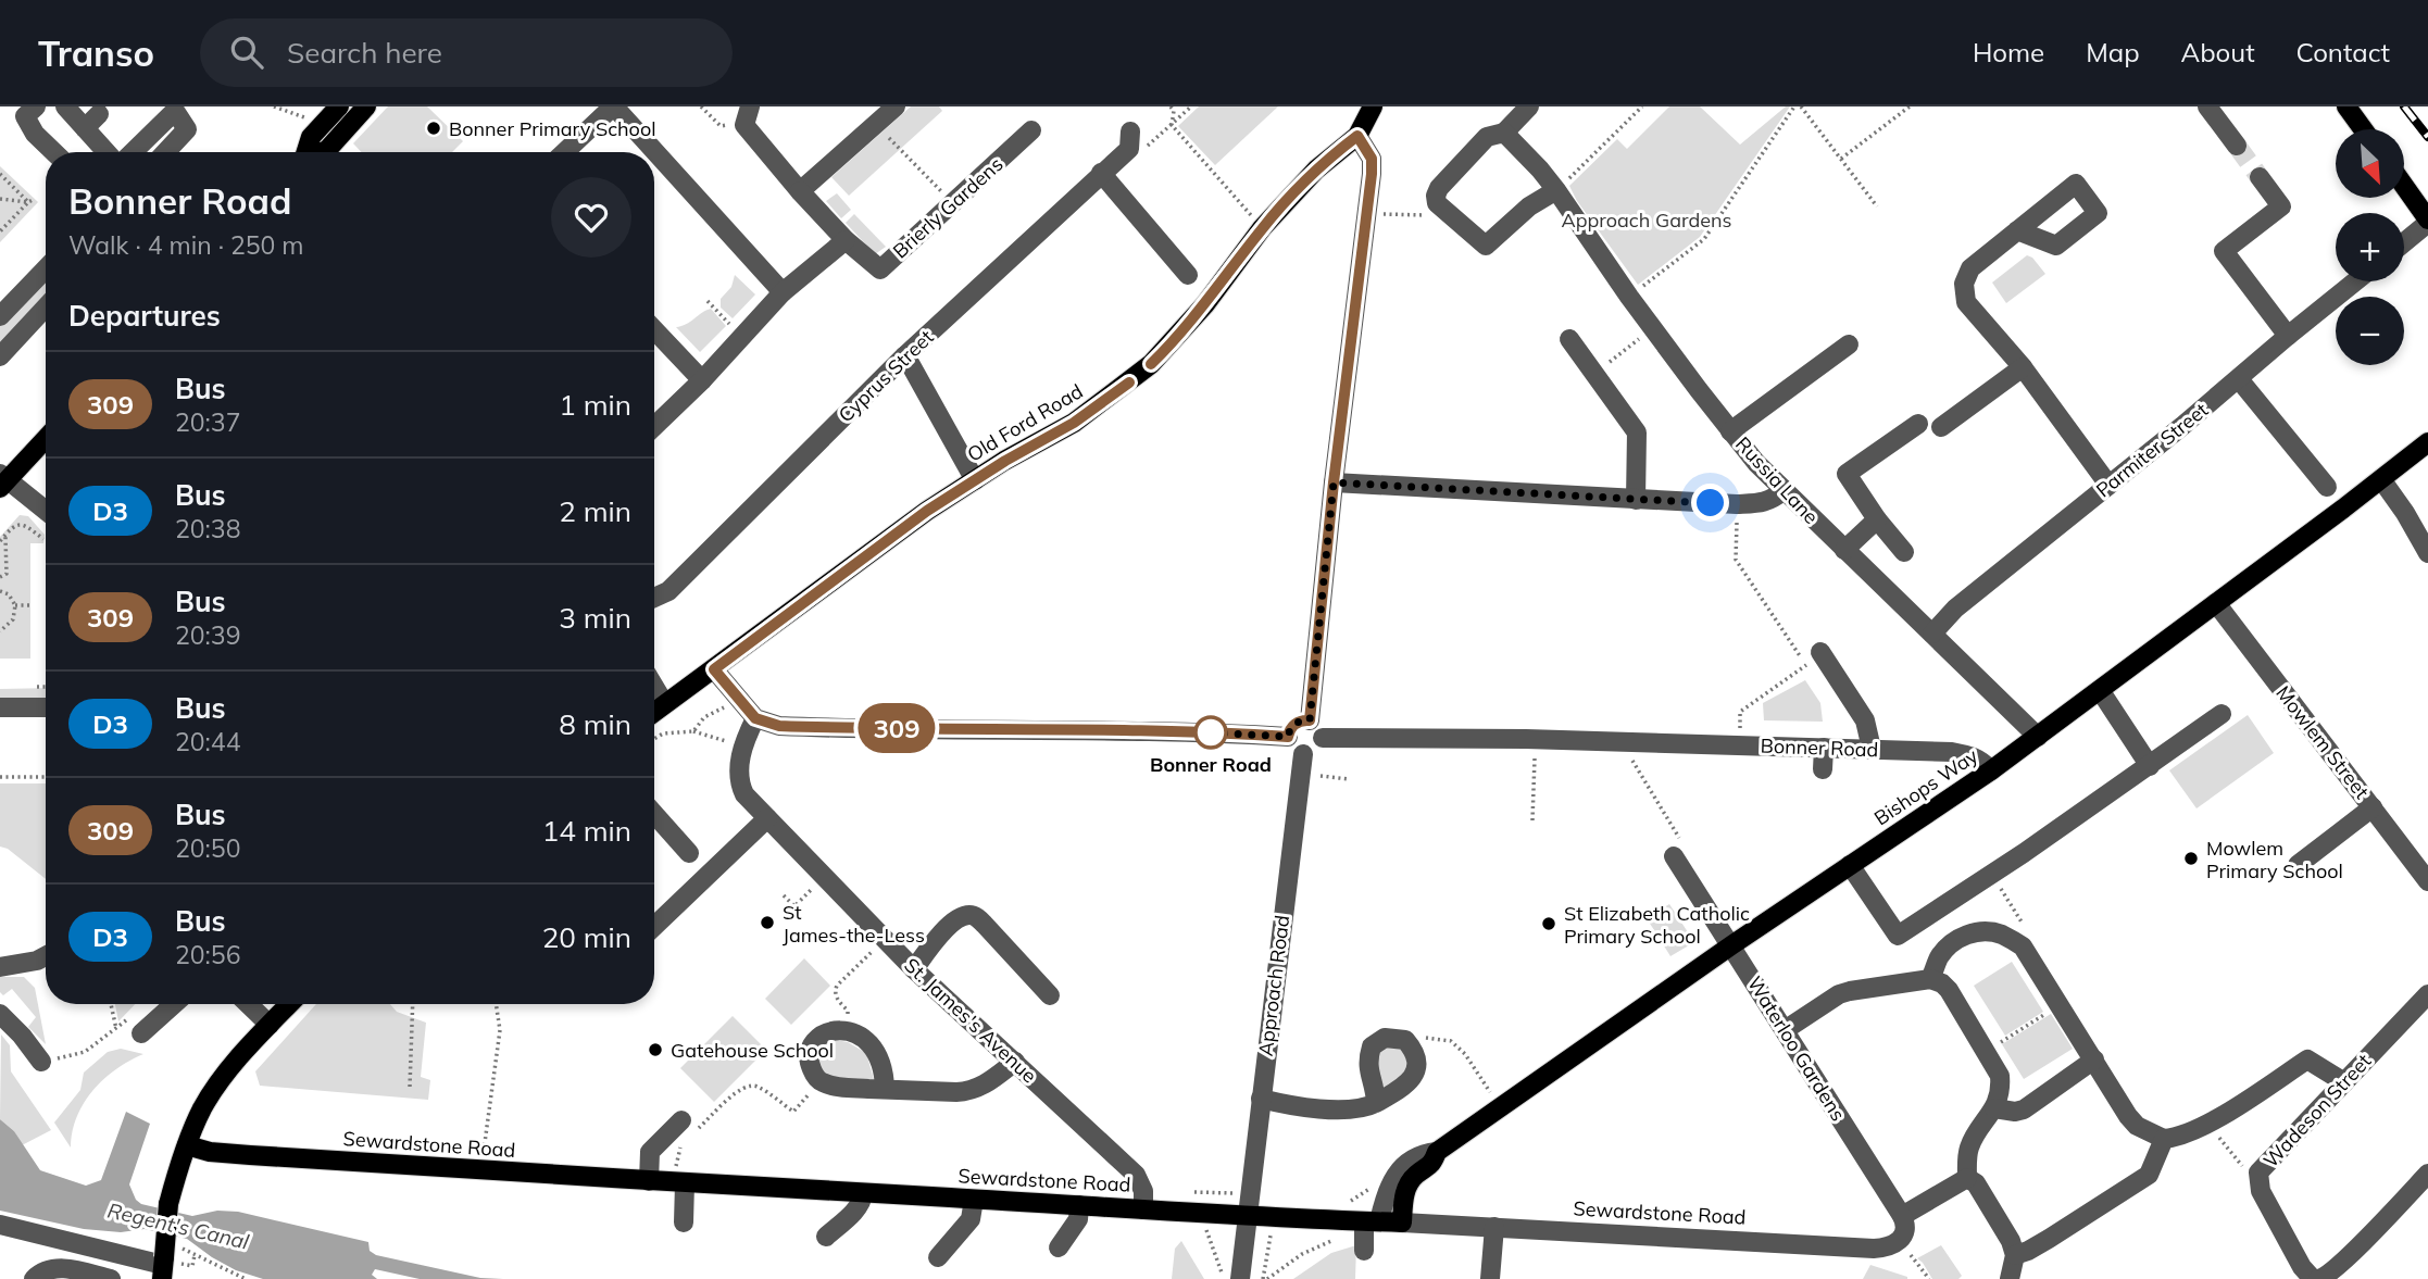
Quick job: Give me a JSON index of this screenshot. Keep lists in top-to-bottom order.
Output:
{
  "streets": {
    "main road": ["Old Ford Road", "Bishops Way", "Sewardstone Road"],
    "street": [
      "Brierly Gardens",
      "Cyprus Street",
      "Parmiter Street",
      "Russia Lane",
      "Mowlem Street",
      "Bonner Road",
      "Approach Road",
      "St. James's Avenue",
      "Waterloo Gardens",
      "Wadeson Street"
    ]
  },
  "crossings": [
    ["Parmiter Street", "Russia Lane"],
    ["Russia Lane", "Bishops Way"],
    ["Mowlem Street", "Bishops Way"],
    ["Bonner Road", "Bishops Way"],
    ["Bonner Road", "Approach Road"],
    ["Bishops Way", "Waterloo Gardens"],
    ["Bishops Way", "Sewardstone Road"],
    ["Approach Road", "Sewardstone Road"],
    ["St. James's Avenue", "Sewardstone Road"]
  ],
  "water": ["Regent's Canal"],
  "parks": ["Approach Gardens"],
  "places": [
    "Bonner Primary School",
    "Bonner Road",
    "Mowlem Primary School",
    "St James-the-Less",
    "St Elizabeth Catholic Primary School",
    "Gatehouse School"
  ],
  "lines": ["bus line 309"],
  "north": "bottom right",
  "page": {
    "header": "Transo",
    "search": "Search here",
    "nav": [
      "Home",
      "Map",
      "About",
      "Contact"
    ],
    "on_map": "309",
    "map_buttons": ["+", "−"],
    "heading": [
      ["Bonner Road", "Walk · 4 min · 250 m"],
      "Departures"
    ],
    "list": [
      {
        "mark": "309",
        "name": "Bus",
        "note": "20:37",
        "value": "1 min"
      },
      {
        "mark": "D3",
        "name": "Bus",
        "note": "20:38",
        "value": "2 min"
      },
      {
        "mark": "309",
        "name": "Bus",
        "note": "20:39",
        "value": "3 min"
      },
      {
        "mark": "D3",
        "name": "Bus",
        "note": "20:44",
        "value": "8 min"
      },
      {
        "mark": "309",
        "name": "Bus",
        "note": "20:50",
        "value": "14 min"
      },
      {
        "mark": "D3",
        "name": "Bus",
        "note": "20:56",
        "value": "20 min"
      }
    ]
  }
}
